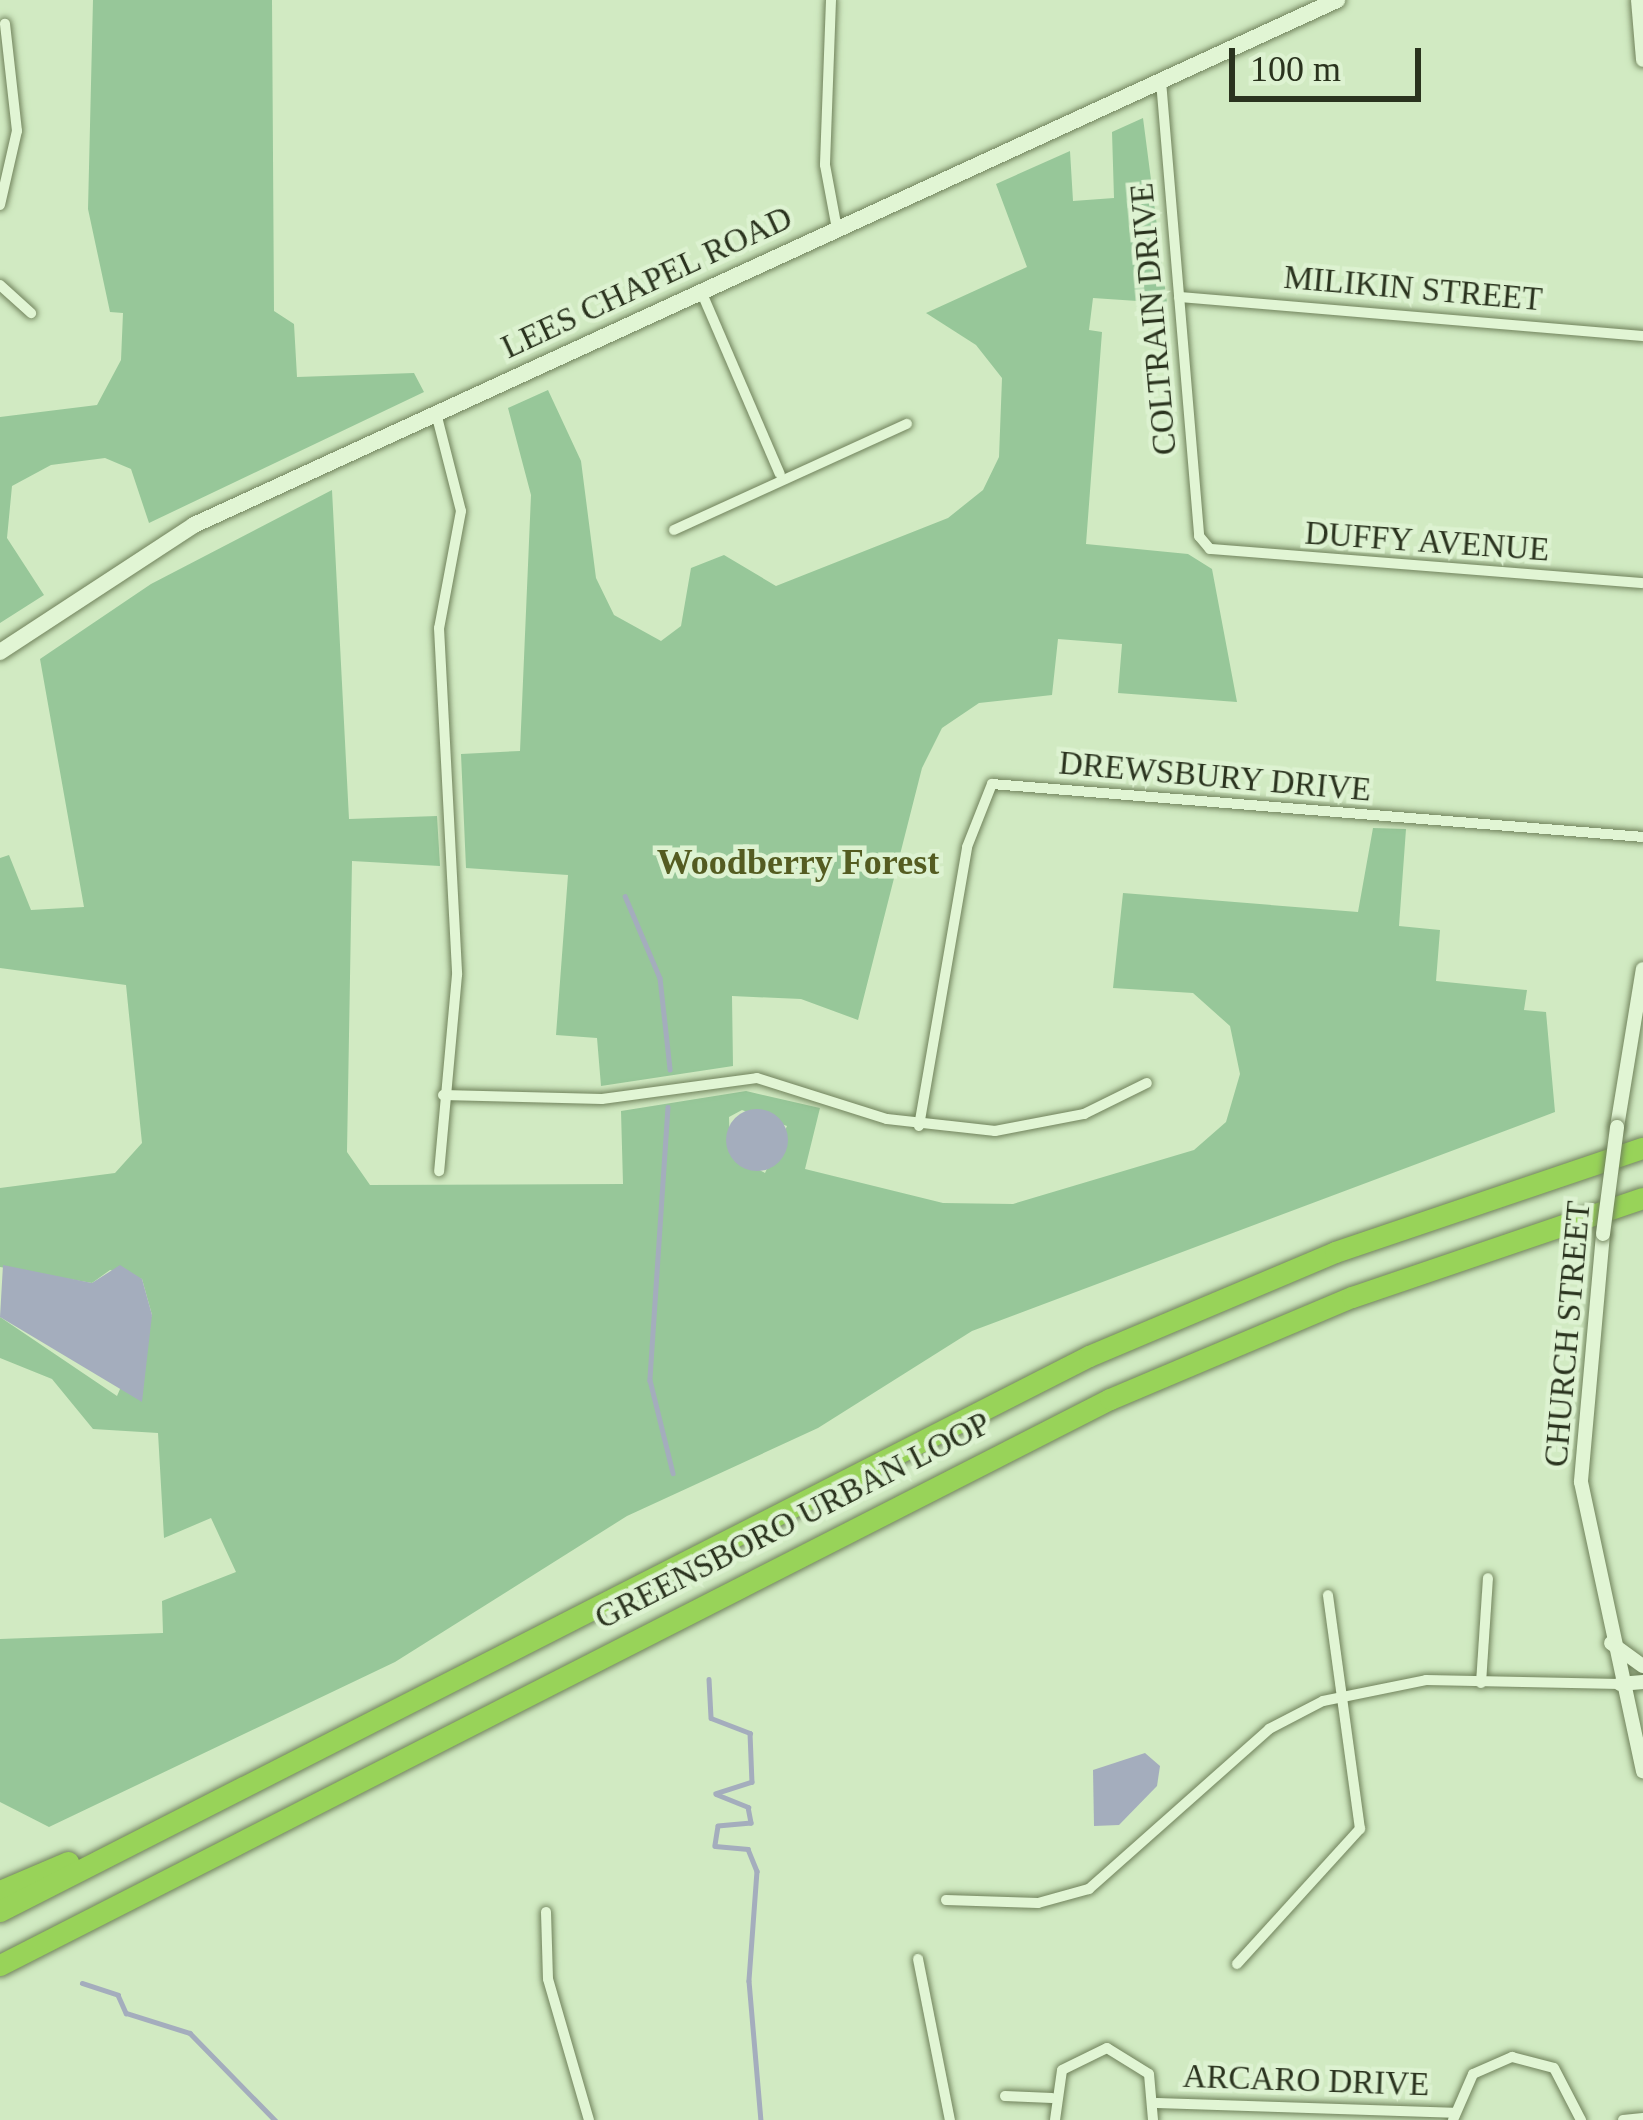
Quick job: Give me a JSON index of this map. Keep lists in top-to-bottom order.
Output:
{
  "streets": {
    "highway": ["GREENSBORO URBAN LOOP"],
    "main road": ["LEES CHAPEL ROAD"],
    "street": [
      "MILIKIN STREET",
      "COLTRAIN DRIVE",
      "DUFFY AVENUE",
      "DREWSBURY DRIVE",
      "CHURCH STREET",
      "ARCARO DRIVE"
    ]
  },
  "crossings": [
    ["LEES CHAPEL ROAD", "COLTRAIN DRIVE"],
    ["MILIKIN STREET", "COLTRAIN DRIVE"],
    ["COLTRAIN DRIVE", "DUFFY AVENUE"]
  ],
  "districts": ["Woodberry Forest"],
  "scale_bar": "100 m"
}
